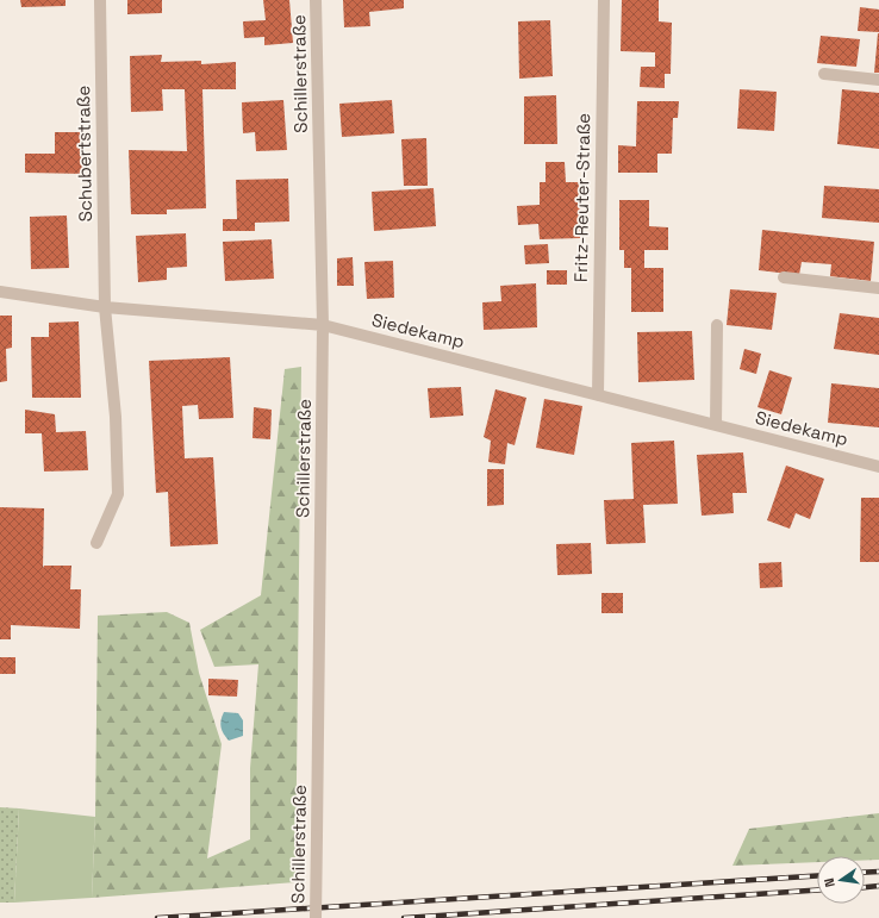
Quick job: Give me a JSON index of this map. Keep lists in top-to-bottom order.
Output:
{
  "streets": {
    "street": [
      "Schillerstraße",
      "Schubertstraße",
      "Fritz-Reuter-Straße",
      "Siedekamp"
    ]
  },
  "crossings": [
    ["Schillerstraße", "Siedekamp"],
    ["Schubertstraße", "Siedekamp"],
    ["Fritz-Reuter-Straße", "Siedekamp"]
  ],
  "north": "left"
}
